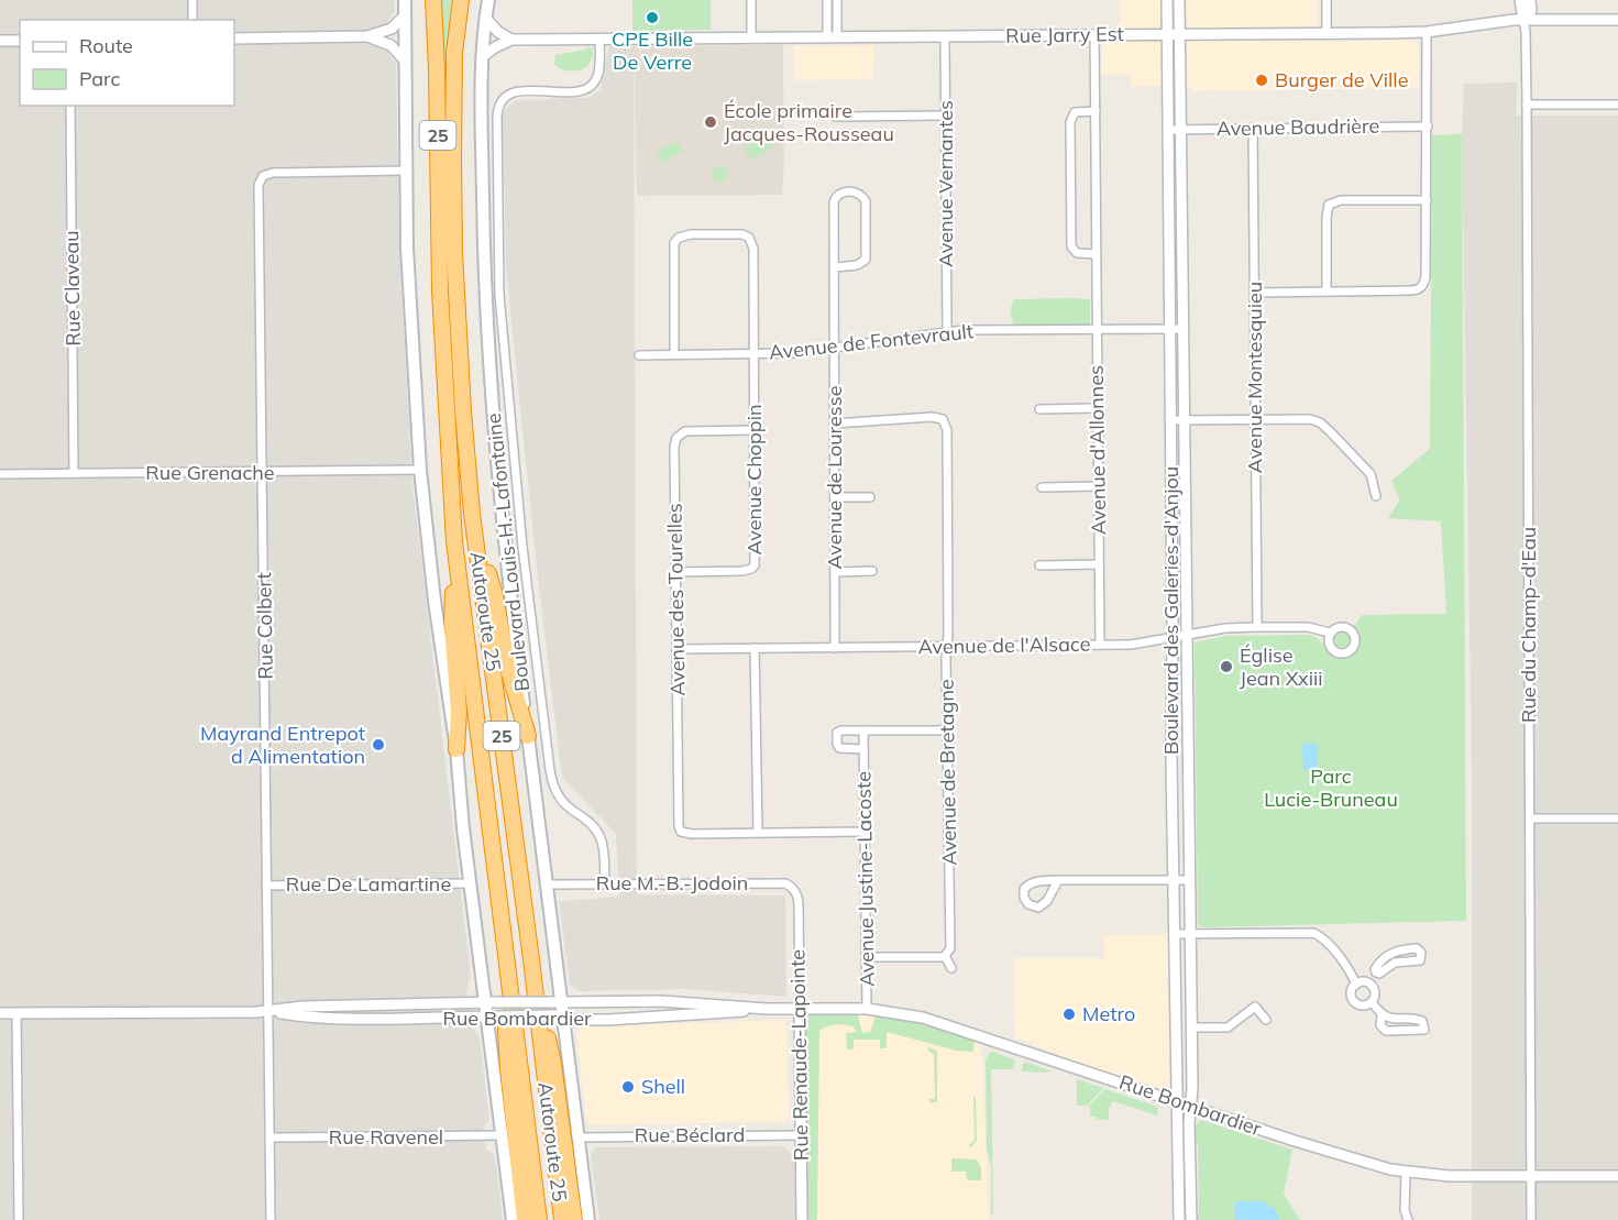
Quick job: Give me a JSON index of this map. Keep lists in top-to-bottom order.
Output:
{
  "streets": {
    "highway": ["25", "Autoroute 25"],
    "main road": ["Boulevard Louis-H.-Lafontaine"],
    "street": [
      "Rue Jarry Est",
      "Avenue Baudrière",
      "Avenue Vernantes",
      "Rue Claveau",
      "Avenue de Fontevrault",
      "Avenue Montesquieu",
      "Avenue d'Allonnes",
      "Rue Grenache",
      "Avenue de Louresse",
      "Avenue Choppin",
      "Avenue des Tourelles",
      "Boulevard des Galeries-d'Anjou",
      "Rue du Champ-d'Eau",
      "Rue Colbert",
      "Avenue de l'Alsace",
      "Avenue de Bretagne",
      "Avenue Justine-Lacoste",
      "Rue M.-B.-Jodoin",
      "Rue De Lamartine",
      "Rue Bombardier",
      "Rue Renaude-Lapointe",
      "Rue Béclard",
      "Rue Ravenel"
    ]
  },
  "crossings": [
    ["Rue Jarry Est", "Avenue Vernantes"],
    ["Rue Jarry Est", "Avenue d'Allonnes"],
    ["Rue Jarry Est", "Boulevard Louis-H.-Lafontaine"],
    ["Rue Jarry Est", "Boulevard des Galeries-d'Anjou"],
    ["Rue Jarry Est", "Rue du Champ-d'Eau"],
    ["Avenue Baudrière", "Avenue Montesquieu"],
    ["Avenue Baudrière", "Boulevard des Galeries-d'Anjou"],
    ["Avenue Vernantes", "Avenue de Fontevrault"],
    ["Rue Claveau", "Rue Grenache"],
    ["Avenue de Fontevrault", "Avenue d'Allonnes"],
    ["Avenue de Fontevrault", "Avenue de Louresse"],
    ["Avenue de Fontevrault", "Avenue Choppin"],
    ["Avenue de Fontevrault", "Boulevard des Galeries-d'Anjou"],
    ["Avenue Montesquieu", "Avenue de l'Alsace"],
    ["Avenue d'Allonnes", "Avenue de l'Alsace"],
    ["Rue Grenache", "Rue Colbert"],
    ["Avenue de Louresse", "Avenue de l'Alsace"],
    ["Avenue de Louresse", "Avenue de Bretagne"],
    ["Avenue Choppin", "Avenue des Tourelles"],
    ["Boulevard Louis-H.-Lafontaine", "Rue M.-B.-Jodoin"],
    ["Boulevard Louis-H.-Lafontaine", "Rue Bombardier"],
    ["Boulevard Louis-H.-Lafontaine", "Rue Béclard"],
    ["Avenue des Tourelles", "Avenue de l'Alsace"],
    ["Boulevard des Galeries-d'Anjou", "Avenue de l'Alsace"],
    ["Boulevard des Galeries-d'Anjou", "Rue Bombardier"],
    ["Rue du Champ-d'Eau", "Rue Bombardier"],
    ["Rue Colbert", "Rue De Lamartine"],
    ["Rue Colbert", "Rue Bombardier"],
    ["Rue Colbert", "Rue Ravenel"],
    ["Avenue de l'Alsace", "Avenue de Bretagne"],
    ["Avenue de Bretagne", "Avenue Justine-Lacoste"],
    ["Avenue Justine-Lacoste", "Rue Bombardier"],
    ["Rue M.-B.-Jodoin", "Rue Renaude-Lapointe"],
    ["Rue Bombardier", "Rue Renaude-Lapointe"],
    ["Rue Renaude-Lapointe", "Rue Béclard"]
  ],
  "parks": ["Parc Lucie-Bruneau"],
  "places": [
    "CPE Bille De Verre",
    "Burger de Ville",
    "École primaire Jacques-Rousseau",
    "Église Jean Xxiii",
    "Mayrand Entrepot d Alimentation",
    "Metro",
    "Shell"
  ],
  "legend": ["Route", "Parc"]
}
